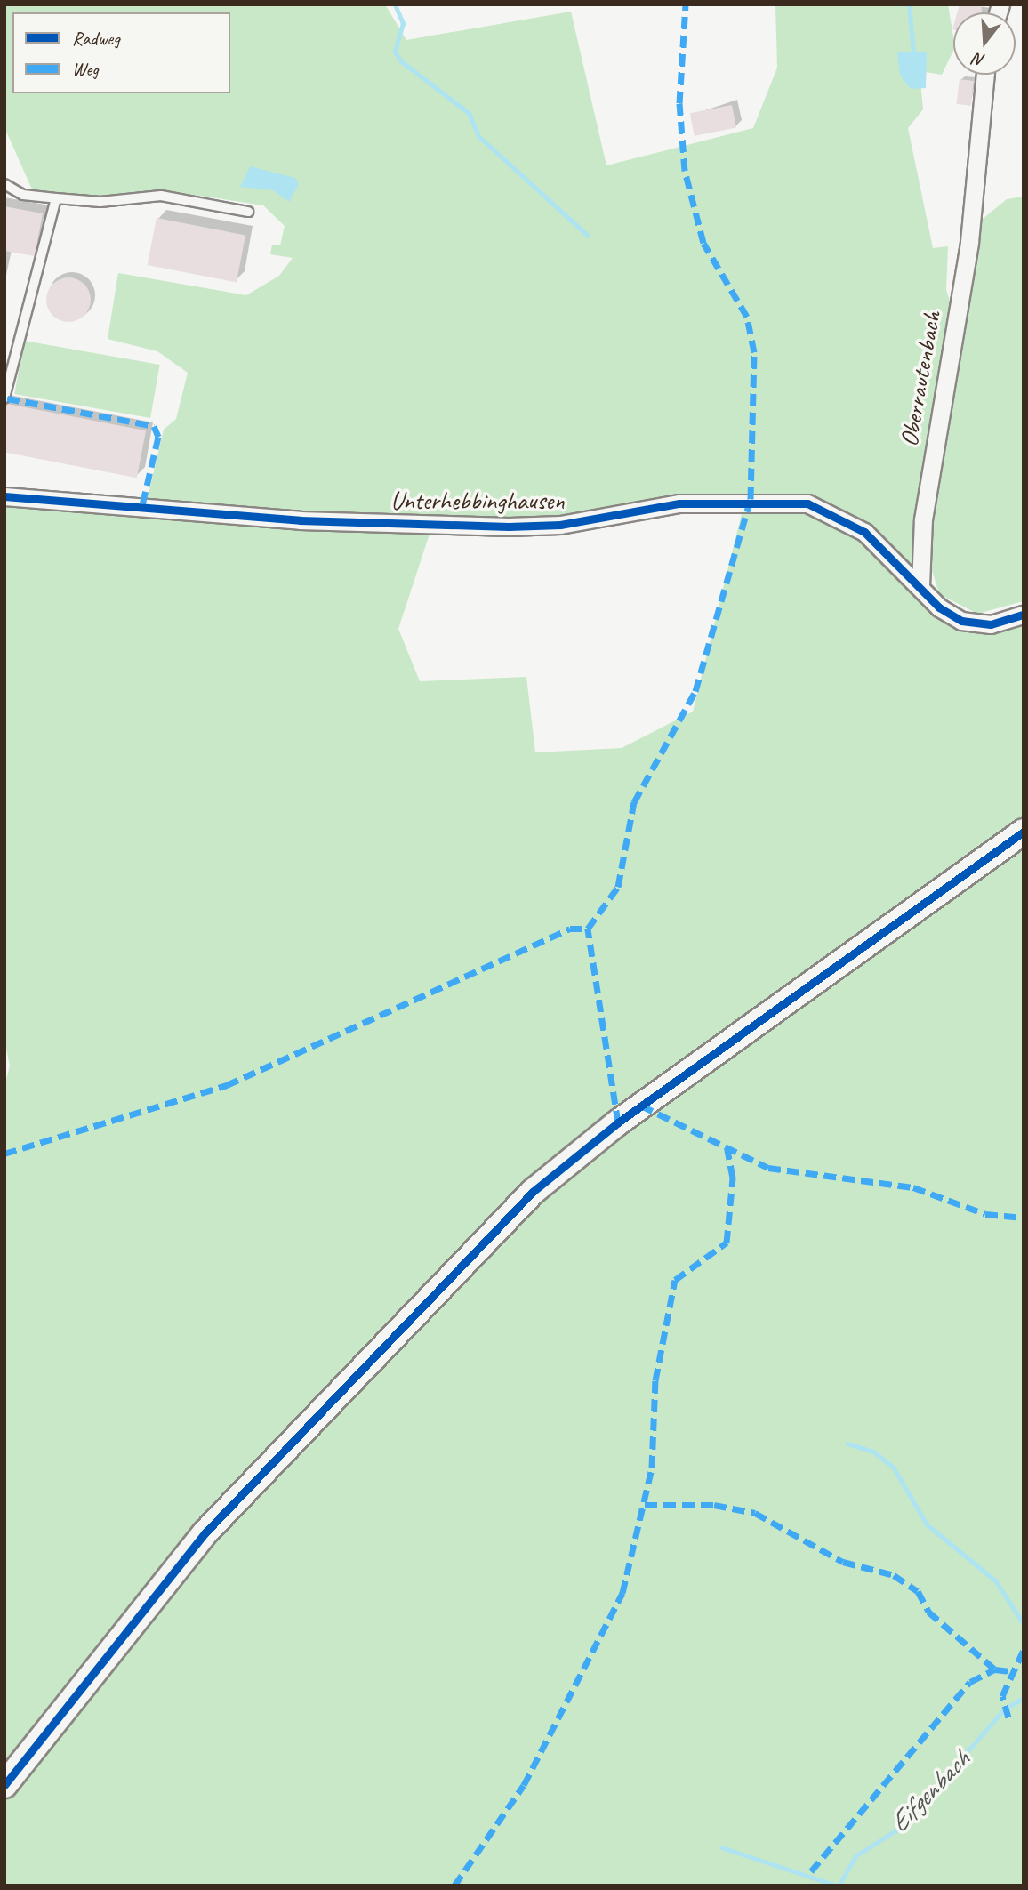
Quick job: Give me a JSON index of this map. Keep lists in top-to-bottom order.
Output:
{
  "streets": {
    "street": ["Oberrautenbach", "Unterhebbinghausen"]
  },
  "crossings": [
    ["Oberrautenbach", "Unterhebbinghausen"]
  ],
  "water": ["Eifgenbach"],
  "legend": ["Radweg", "Weg"],
  "north": "bottom"
}
